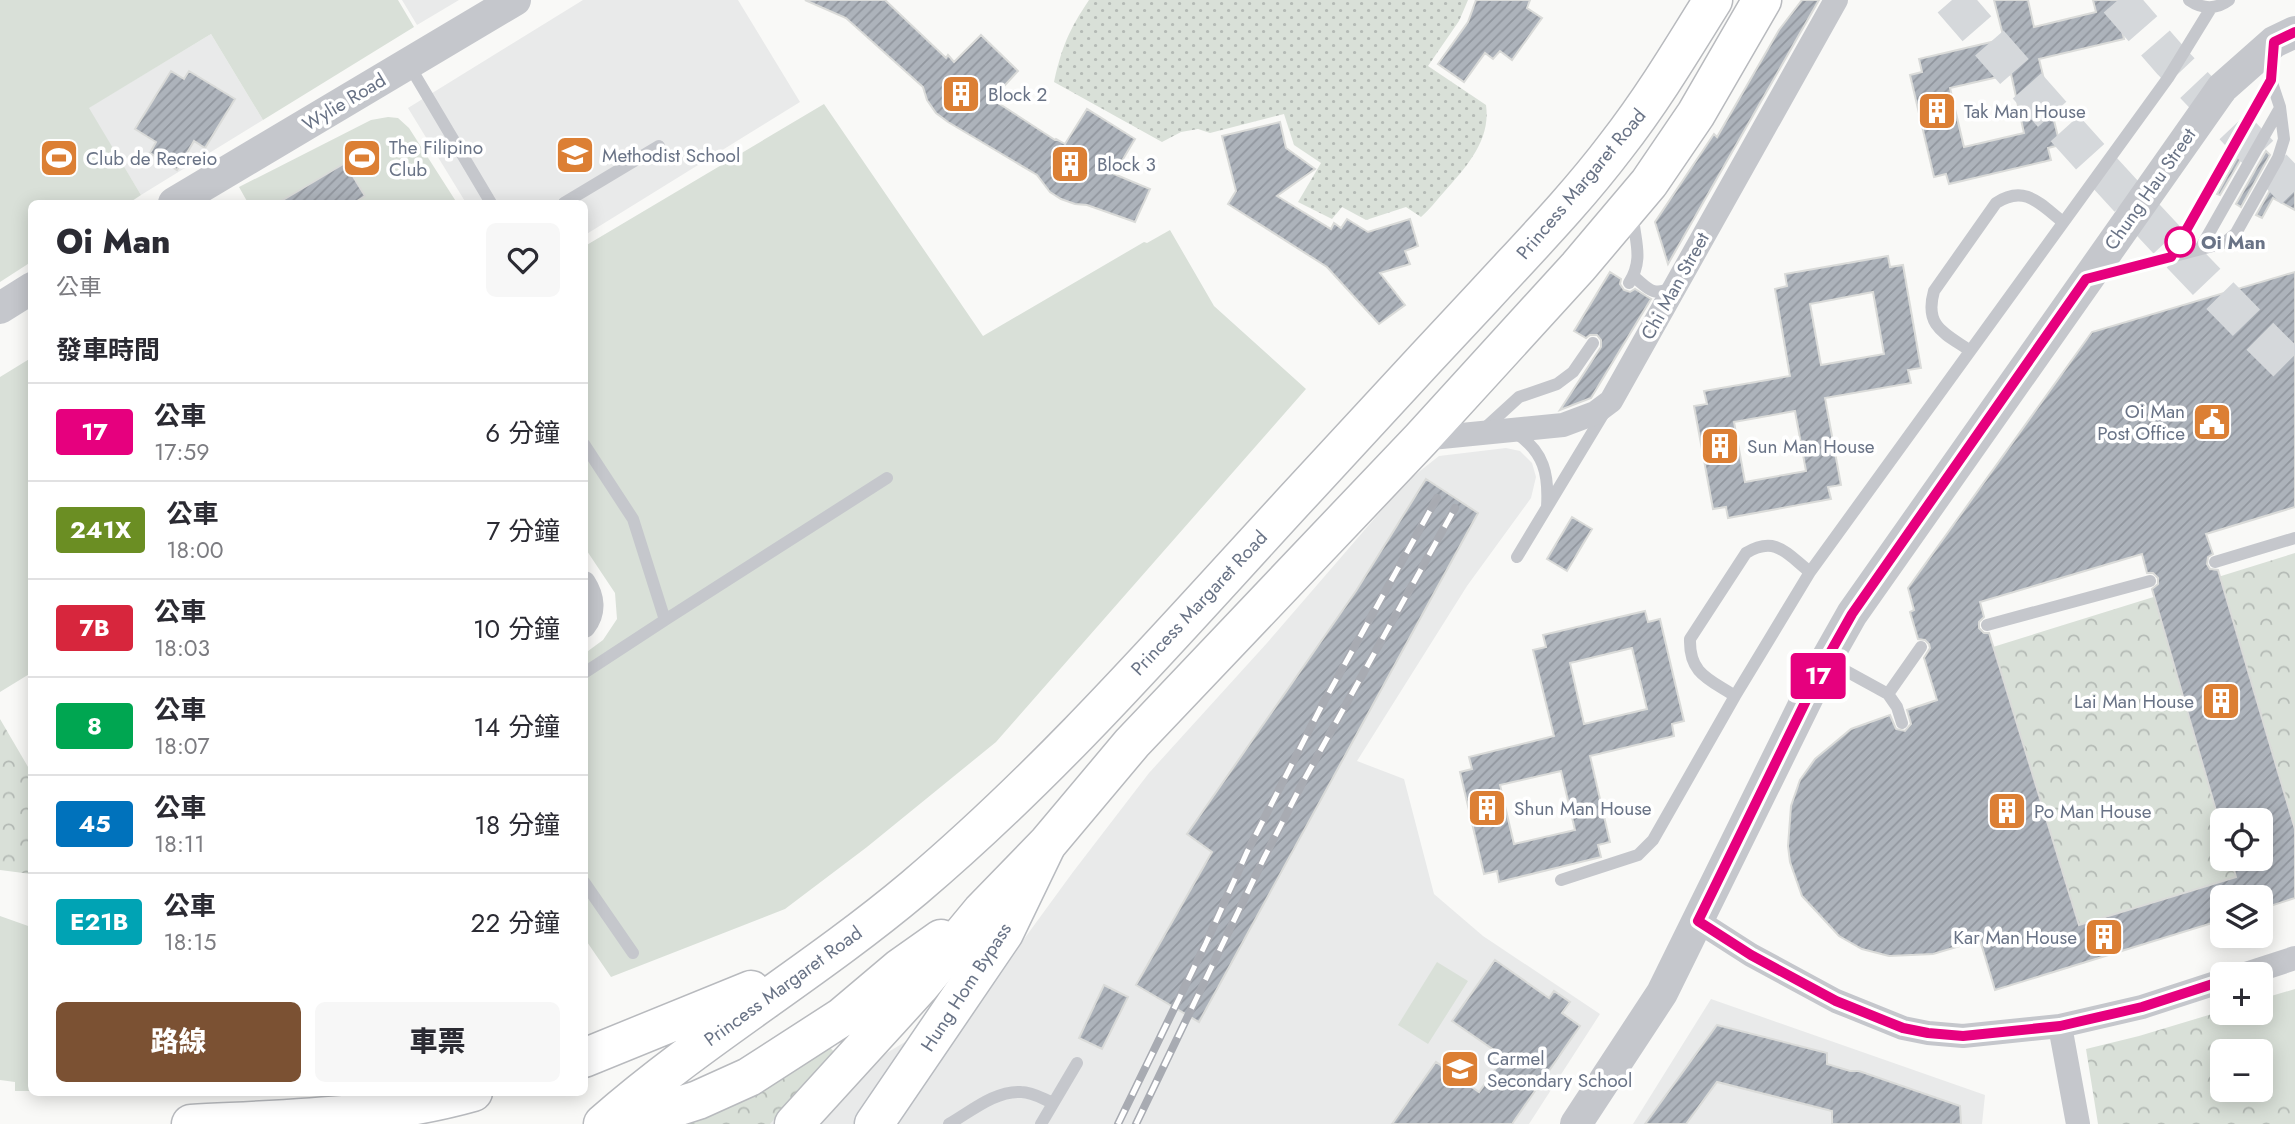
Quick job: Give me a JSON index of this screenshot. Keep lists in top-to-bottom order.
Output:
{
  "streets": {
    "main road": ["Princess Margaret Road", "Hung Hom Bypass"],
    "street": ["Wylie Road", "Chung Hau Street", "Chi Man Street"]
  },
  "places": {
    "building": [
      "Block 2",
      "Tak Man House",
      "Block 3",
      "Sun Man House",
      "Lai Man House",
      "Shun Man House",
      "Po Man House",
      "Kar Man House"
    ],
    "school or university": ["Methodist School", "Carmel Secondary School"],
    "sports": ["Club de Recreio", "The Filipino Club"],
    "other": ["Oi Man"],
    "public building": ["Oi Man Post Office"]
  },
  "lines": ["bus line 17"],
  "page": {
    "on_map": "17",
    "heading": [
      ["Oi Man", "公車"],
      "發車時間"
    ],
    "list": [
      {
        "mark": "17",
        "name": "公車",
        "note": "17:59",
        "value": "6 分鐘"
      },
      {
        "mark": "241X",
        "name": "公車",
        "note": "18:00",
        "value": "7 分鐘"
      },
      {
        "mark": "7B",
        "name": "公車",
        "note": "18:03",
        "value": "10 分鐘"
      },
      {
        "mark": "8",
        "name": "公車",
        "note": "18:07",
        "value": "14 分鐘"
      },
      {
        "mark": "45",
        "name": "公車",
        "note": "18:11",
        "value": "18 分鐘"
      },
      {
        "mark": "E21B",
        "name": "公車",
        "note": "18:15",
        "value": "22 分鐘"
      }
    ],
    "map_buttons": ["+", "−"],
    "buttons": ["路線", "車票"]
  }
}
